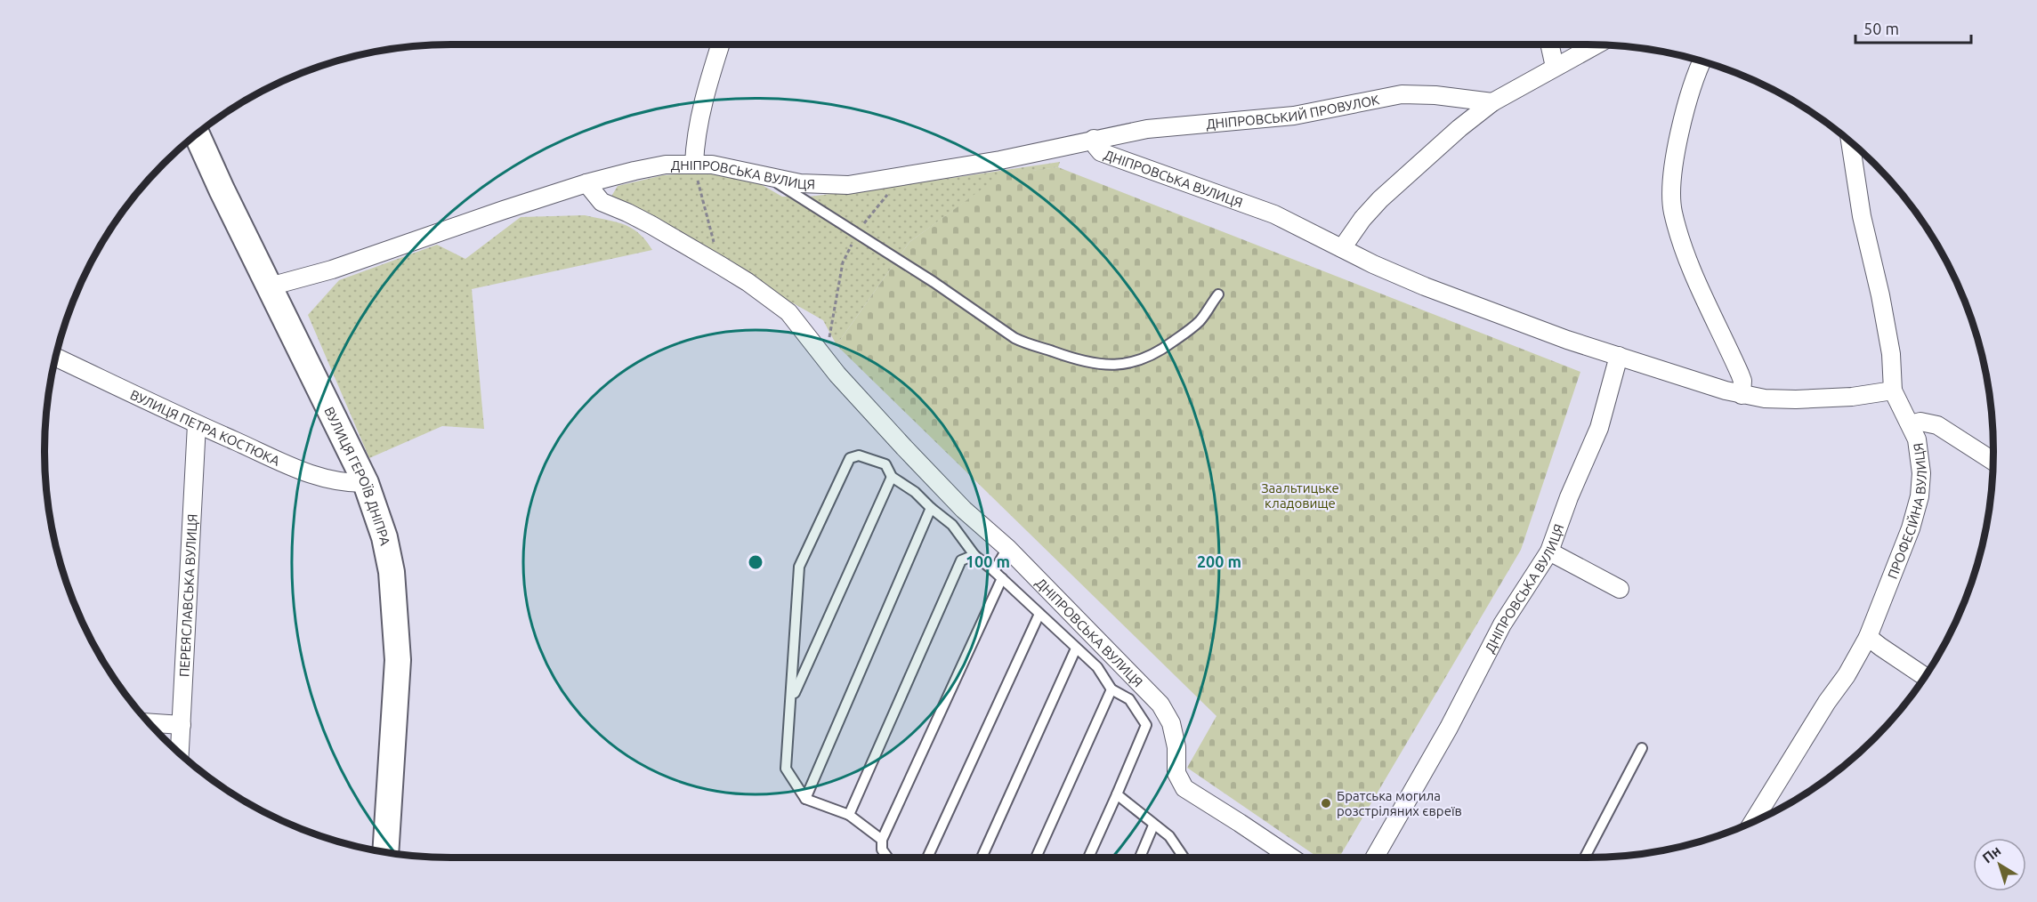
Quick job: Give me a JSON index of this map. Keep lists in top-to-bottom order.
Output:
{
  "streets": {
    "main road": ["ВУЛИЦЯ ГЕРОЇВ ДНІПРА"],
    "street": [
      "ДНІПРОВСЬКИЙ ПРОВУЛОК",
      "ДНІПРОВСЬКА ВУЛИЦЯ",
      "ВУЛИЦЯ ПЕТРА КОСТЮКА",
      "ПРОФЕСІЙНА ВУЛИЦЯ",
      "ПЕРЕЯСЛАВСЬКА ВУЛИЦЯ"
    ]
  },
  "crossings": [
    ["ДНІПРОВСЬКИЙ ПРОВУЛОК", "ДНІПРОВСЬКА ВУЛИЦЯ"],
    ["ДНІПРОВСЬКА ВУЛИЦЯ", "ВУЛИЦЯ ГЕРОЇВ ДНІПРА"],
    ["ДНІПРОВСЬКА ВУЛИЦЯ", "ПРОФЕСІЙНА ВУЛИЦЯ"],
    ["ВУЛИЦЯ ПЕТРА КОСТЮКА", "ВУЛИЦЯ ГЕРОЇВ ДНІПРА"],
    ["ВУЛИЦЯ ПЕТРА КОСТЮКА", "ПЕРЕЯСЛАВСЬКА ВУЛИЦЯ"]
  ],
  "parks": ["Заальтицьке кладовище"],
  "places": ["Братська могила розстріляних євреїв"],
  "scale_bar": "50 m",
  "north": "top left",
  "rings": ["100 m", "200 m"]
}
